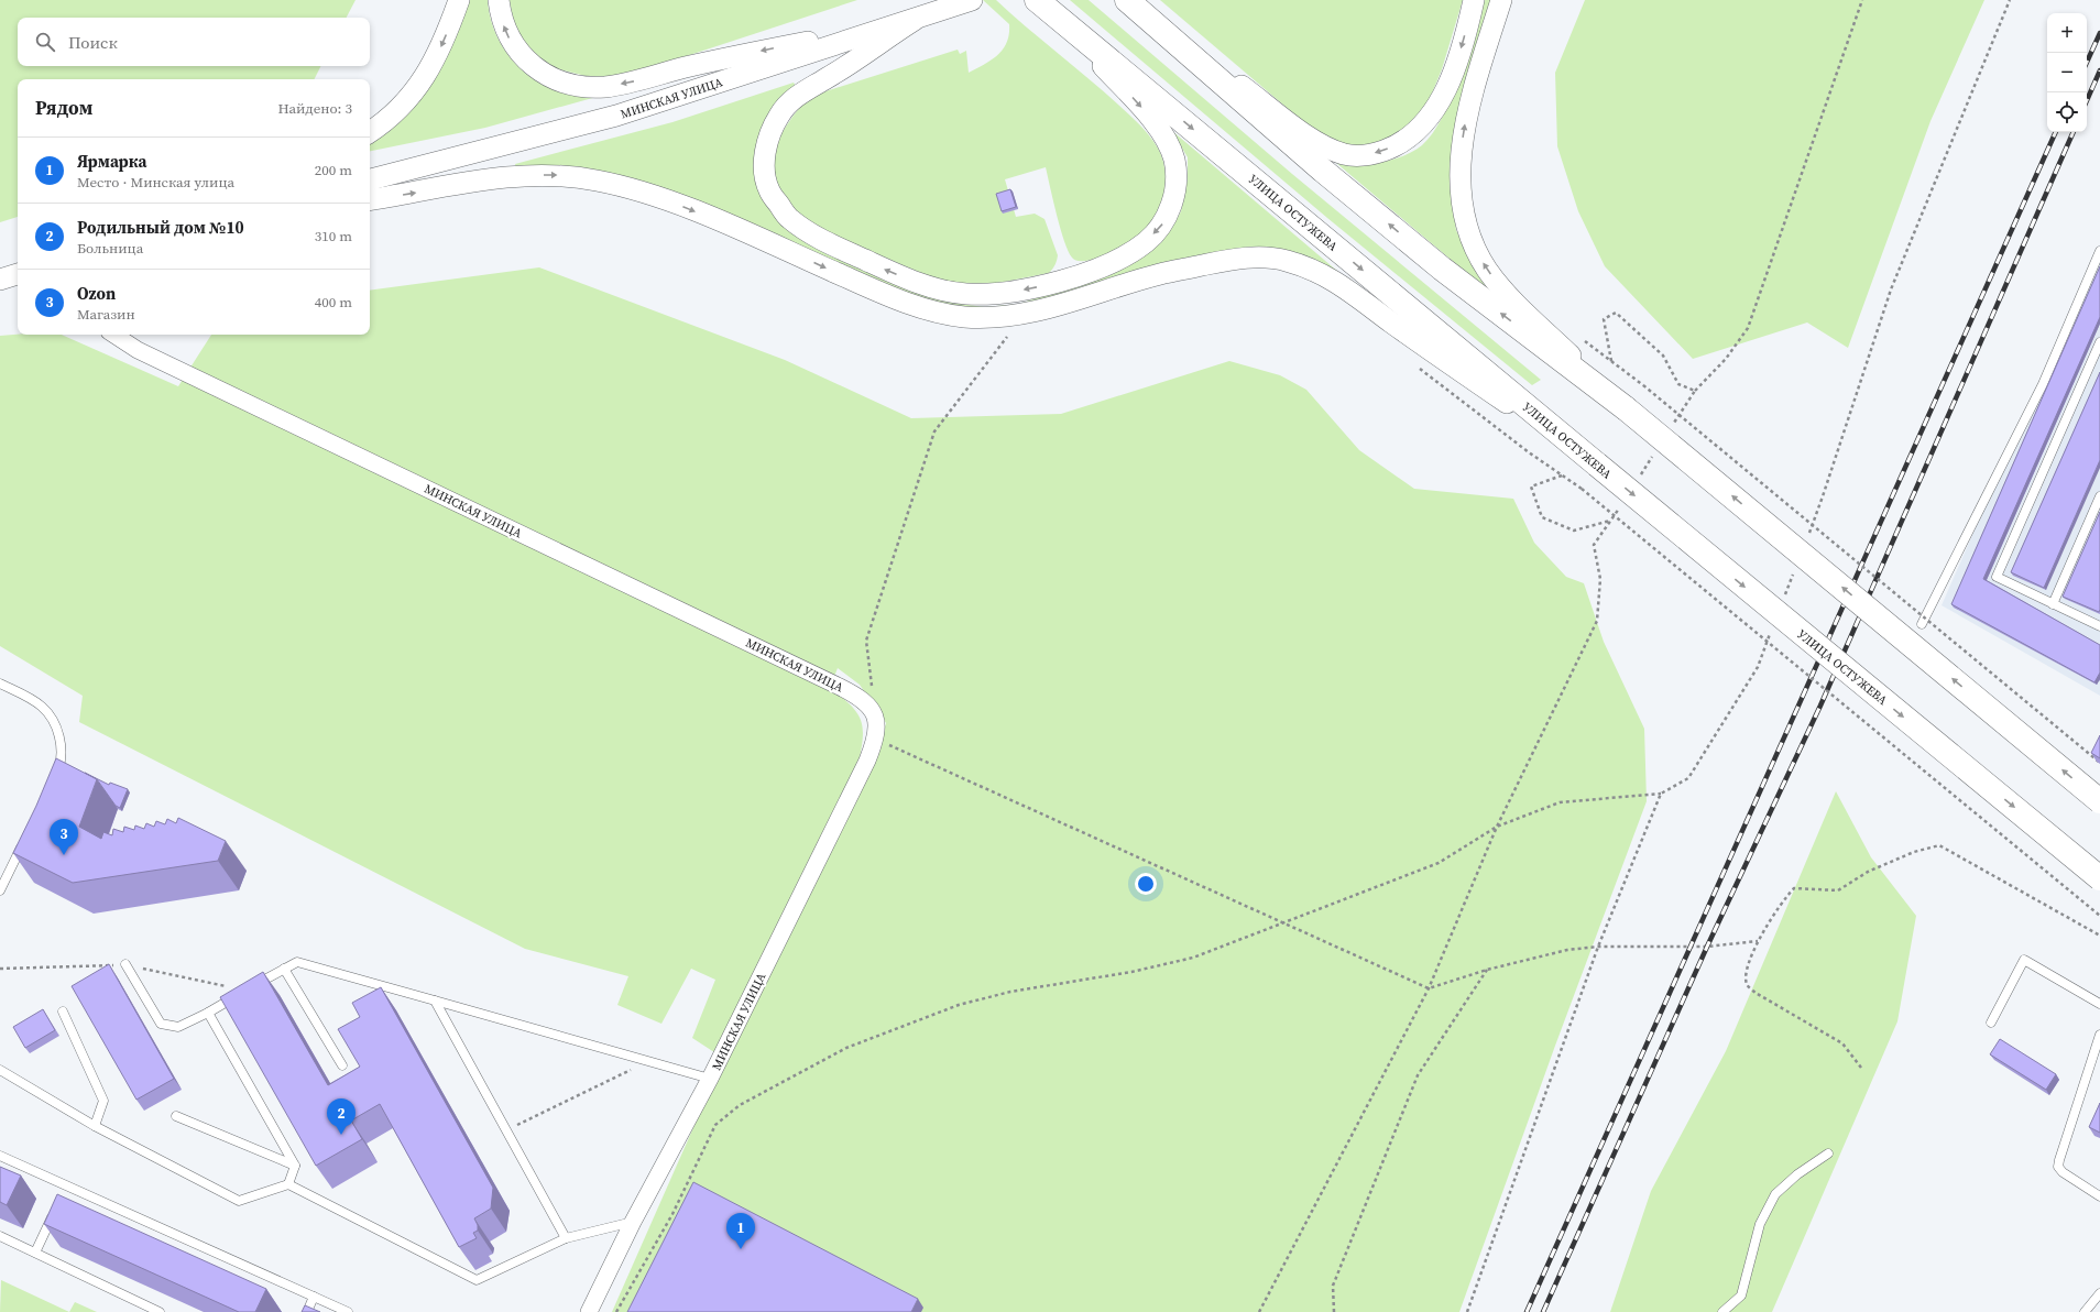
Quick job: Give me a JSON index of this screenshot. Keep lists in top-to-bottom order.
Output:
{
  "streets": {
    "main road": ["УЛИЦА ОСТУЖЕВА"],
    "street": ["МИНСКАЯ УЛИЦА"]
  },
  "page": {
    "map_buttons": ["+", "−"],
    "search": "Поиск",
    "heading": ["Рядом", "Найдено: 3"],
    "list": [
      {
        "mark": "1",
        "name": "Ярмарка",
        "note": "Место · Минская улица",
        "value": "200 m"
      },
      {
        "mark": "2",
        "name": "Родильный дом №10",
        "note": "Больница",
        "value": "310 m"
      },
      {
        "mark": "3",
        "name": "Ozon",
        "note": "Магазин",
        "value": "400 m"
      }
    ],
    "pins": ["3", "2", "1"]
  }
}
